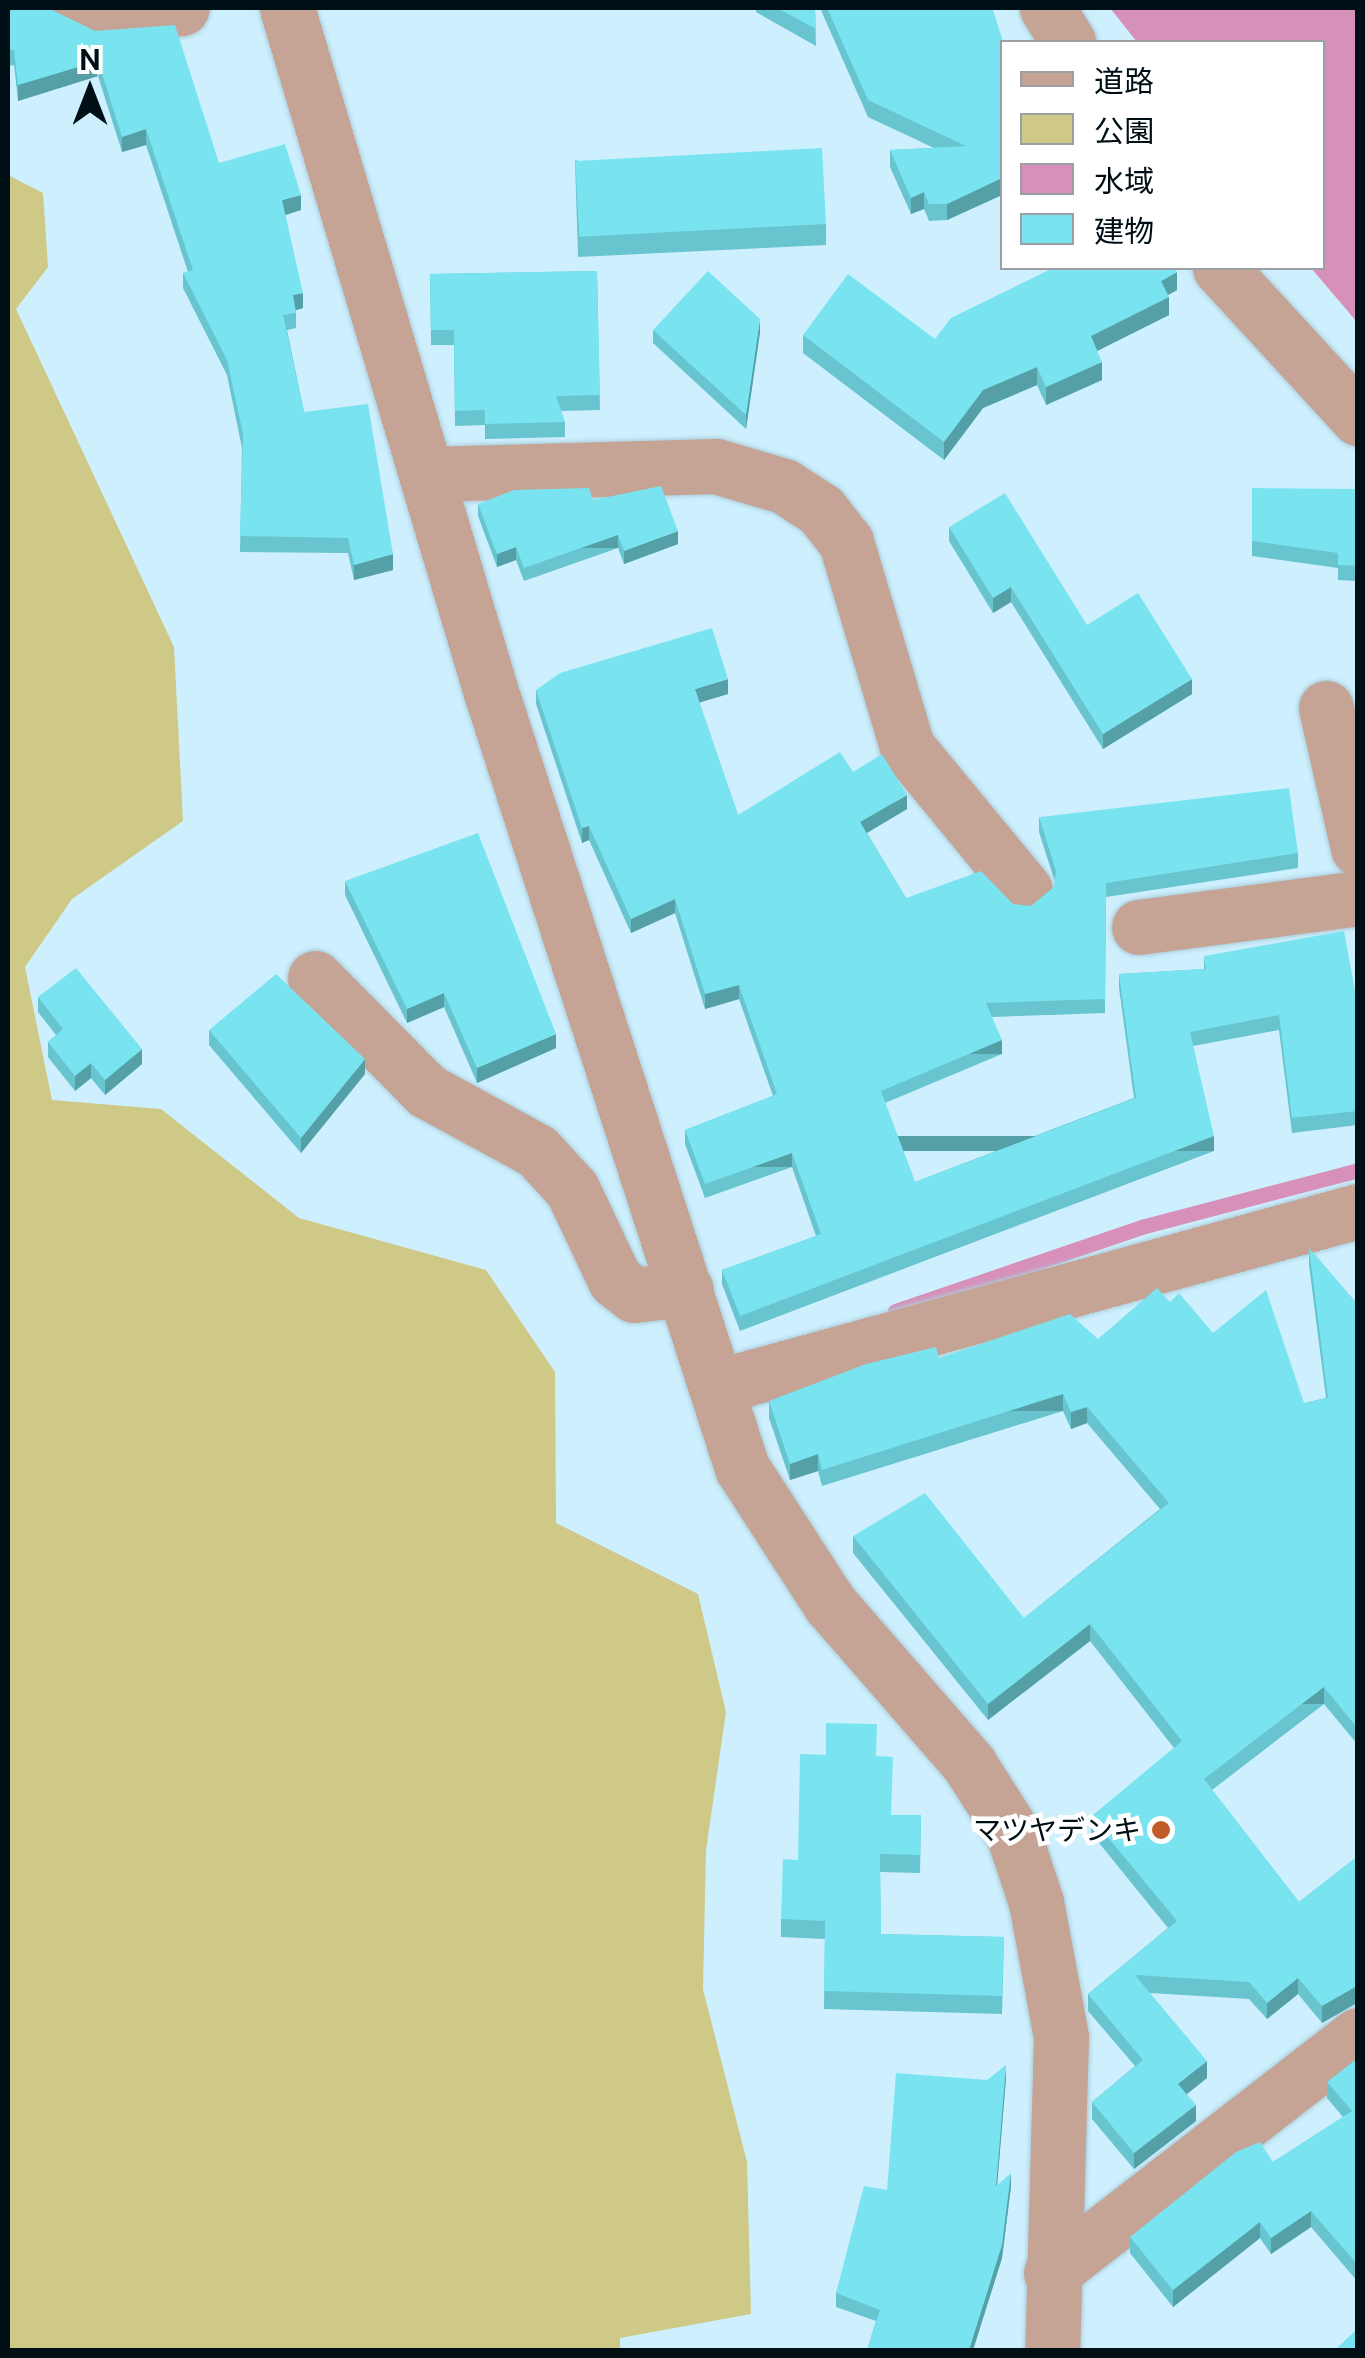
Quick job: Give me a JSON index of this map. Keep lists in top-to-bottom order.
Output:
{
  "places": ["マツヤデンキ"],
  "legend": [
    "道路",
    "公園",
    "水域",
    "建物"
  ],
  "north": "top"
}
